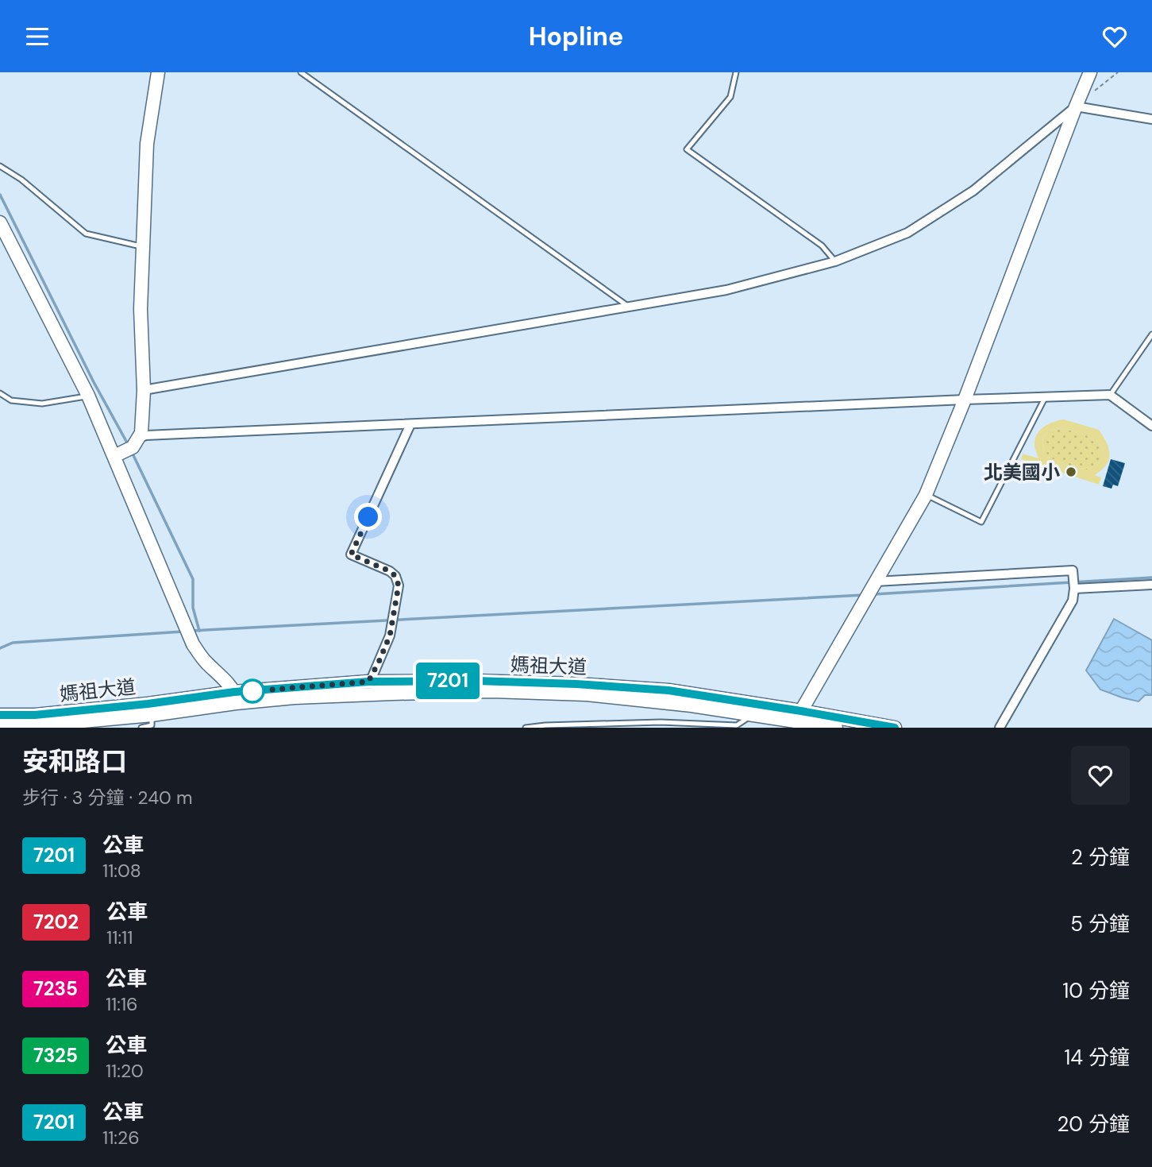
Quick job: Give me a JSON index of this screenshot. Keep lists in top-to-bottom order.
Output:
{
  "streets": {
    "street": ["媽祖大道"]
  },
  "places": ["北美國小"],
  "lines": ["bus line 7201"],
  "page": {
    "header": "Hopline",
    "on_map": "7201",
    "heading": ["安和路口", "步行 · 3 分鐘 · 240 m"],
    "list": [
      {
        "mark": "7201",
        "name": "公車",
        "note": "11:08",
        "value": "2 分鐘"
      },
      {
        "mark": "7202",
        "name": "公車",
        "note": "11:11",
        "value": "5 分鐘"
      },
      {
        "mark": "7235",
        "name": "公車",
        "note": "11:16",
        "value": "10 分鐘"
      },
      {
        "mark": "7325",
        "name": "公車",
        "note": "11:20",
        "value": "14 分鐘"
      },
      {
        "mark": "7201",
        "name": "公車",
        "note": "11:26",
        "value": "20 分鐘"
      }
    ]
  }
}
